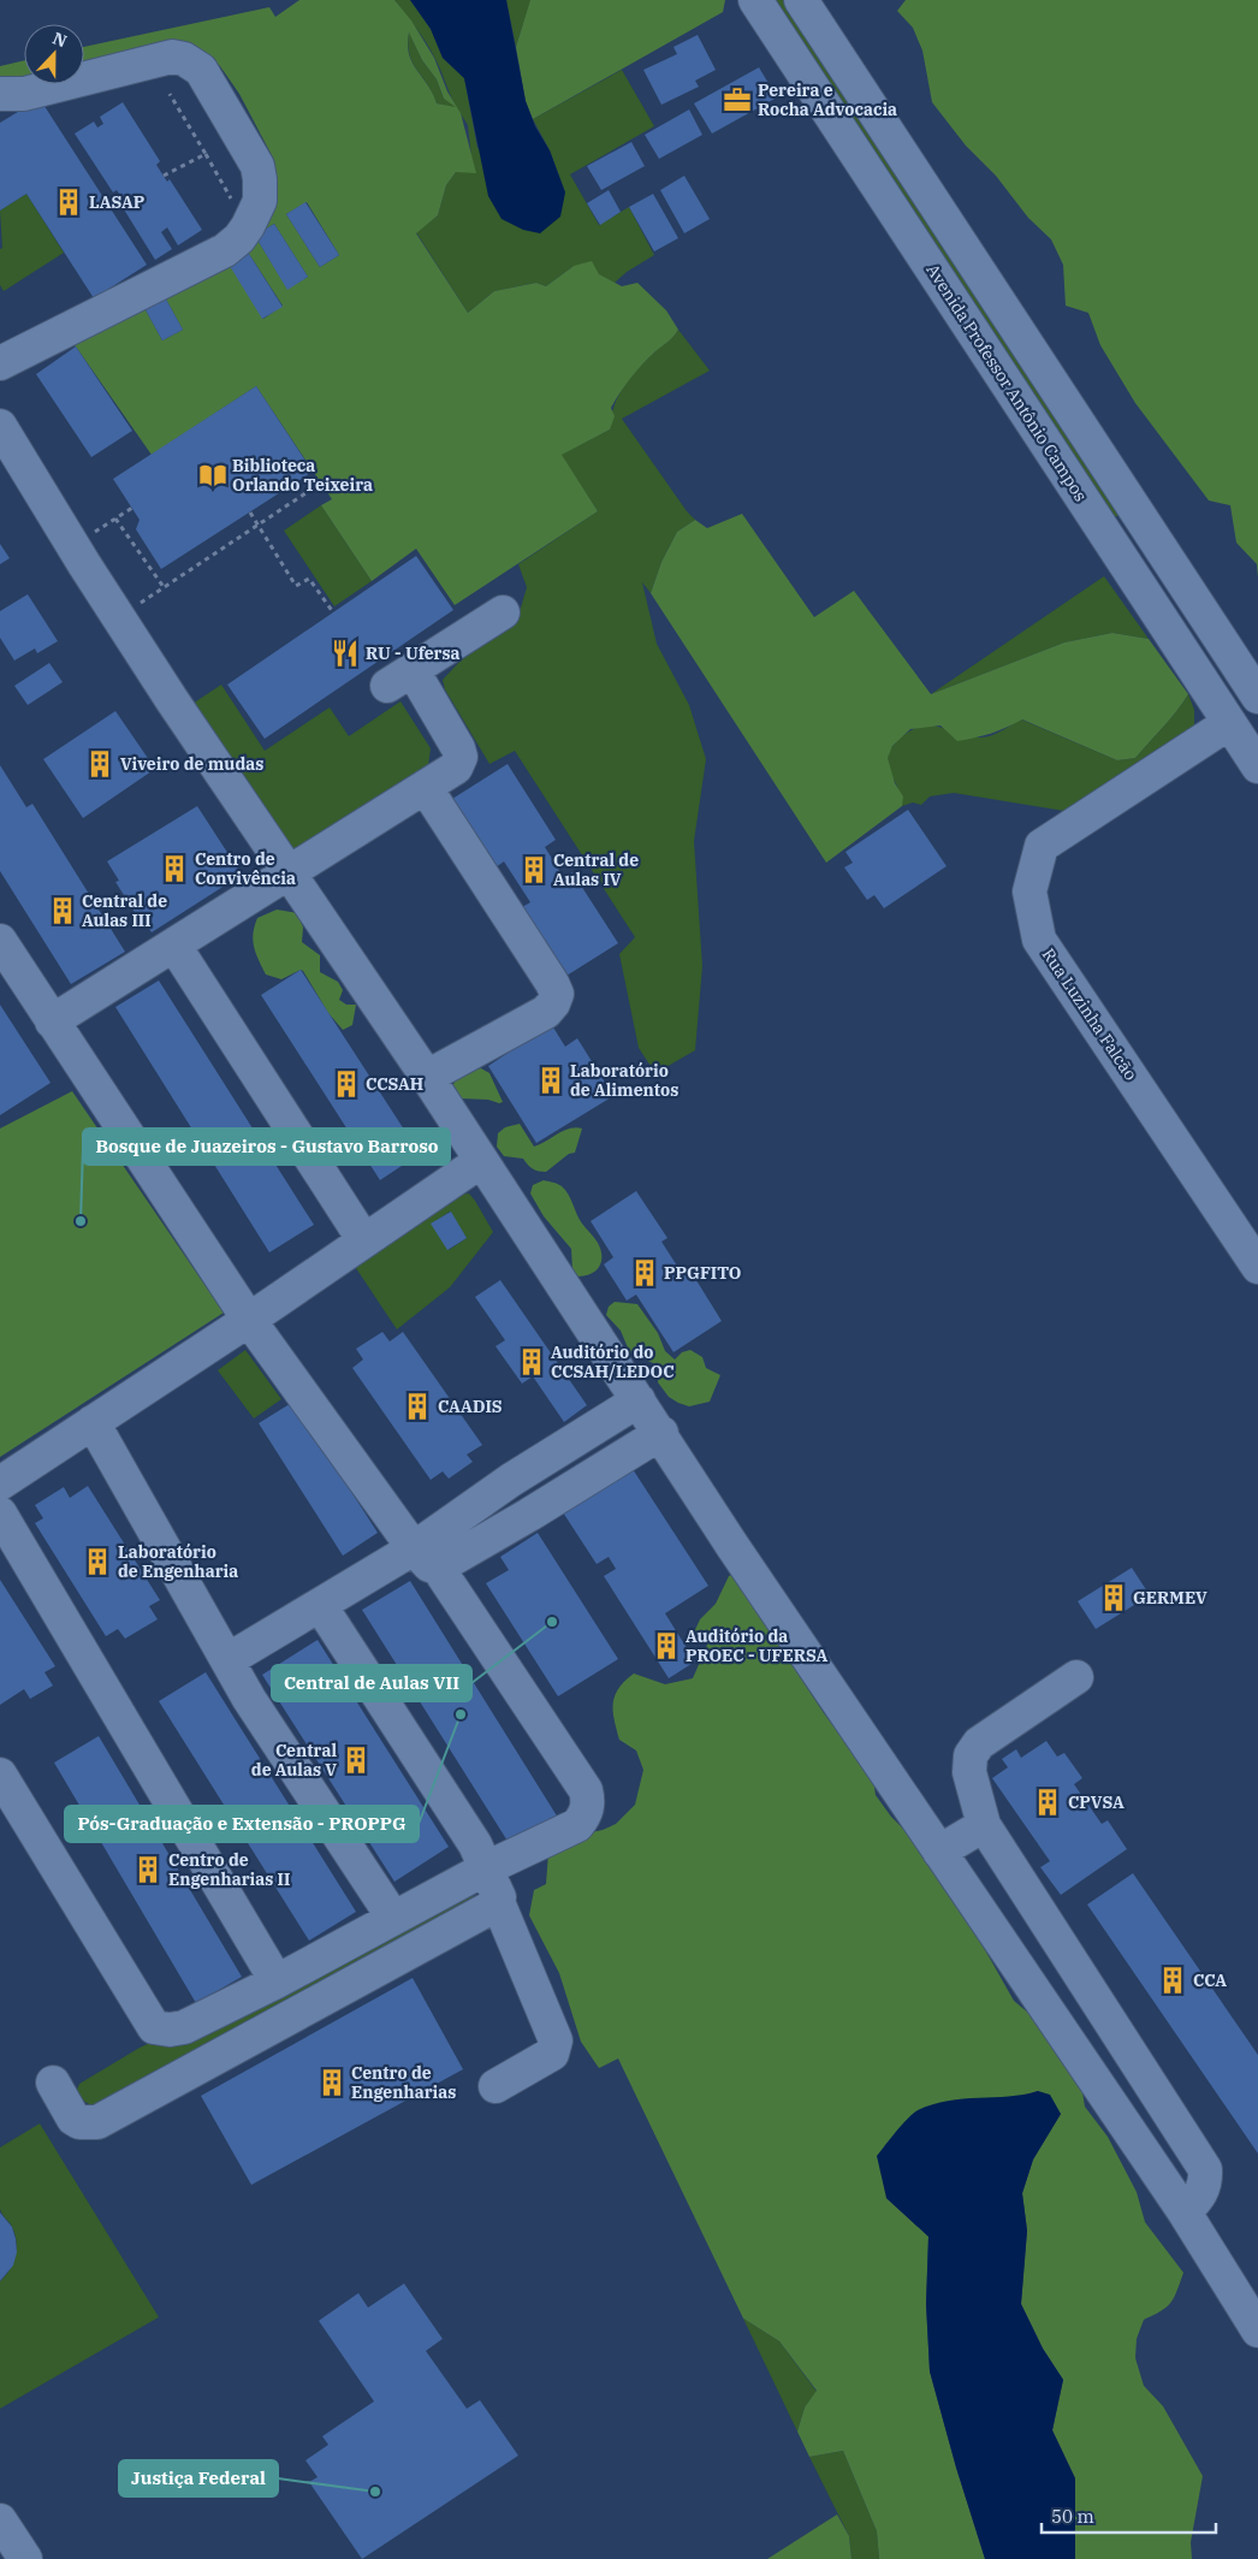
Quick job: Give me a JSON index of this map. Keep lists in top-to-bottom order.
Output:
{
  "streets": {
    "street": ["Avenida Professor Antônio Campos", "Rua Luzinha Falcão"]
  },
  "crossings": [
    ["Avenida Professor Antônio Campos", "Rua Luzinha Falcão"]
  ],
  "places": {
    "office": ["Pereira e Rocha Advocacia"],
    "building": [
      "LASAP",
      "Viveiro de mudas",
      "Centro de Convivência",
      "Central de Aulas IV",
      "Central de Aulas III",
      "Laboratório de Alimentos",
      "CCSAH",
      "PPGFITO",
      "Auditório do CCSAH/LEDOC",
      "CAADIS",
      "Laboratório de Engenharia",
      "GERMEV",
      "Auditório da PROEC - UFERSA",
      "Central de Aulas V",
      "CPVSA",
      "Centro de Engenharias II",
      "CCA",
      "Centro de Engenharias"
    ],
    "library": ["Biblioteca Orlando Teixeira"],
    "restaurant": ["RU - Ufersa"],
    "other": [
      "Bosque de Juazeiros - Gustavo Barroso",
      "Central de Aulas VII",
      "Pós-Graduação e Extensão - PROPPG",
      "Justiça Federal"
    ]
  },
  "scale_bar": "50 m",
  "north": "top"
}
